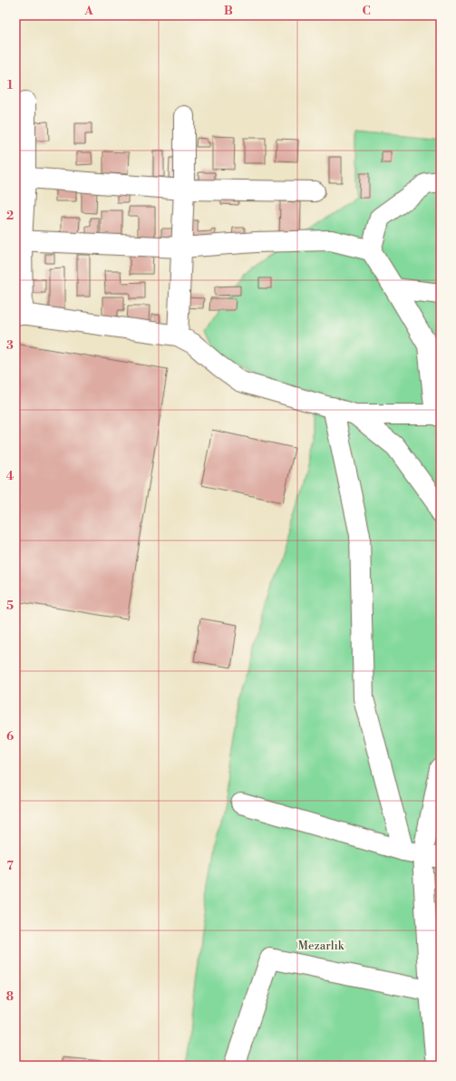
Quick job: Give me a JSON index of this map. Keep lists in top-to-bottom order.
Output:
{
  "parks": ["Mezarlık"],
  "grid": {
    "columns": ["A", "B", "C"],
    "rows": [
      "1",
      "2",
      "3",
      "4",
      "5",
      "6",
      "7",
      "8"
    ]
  }
}
